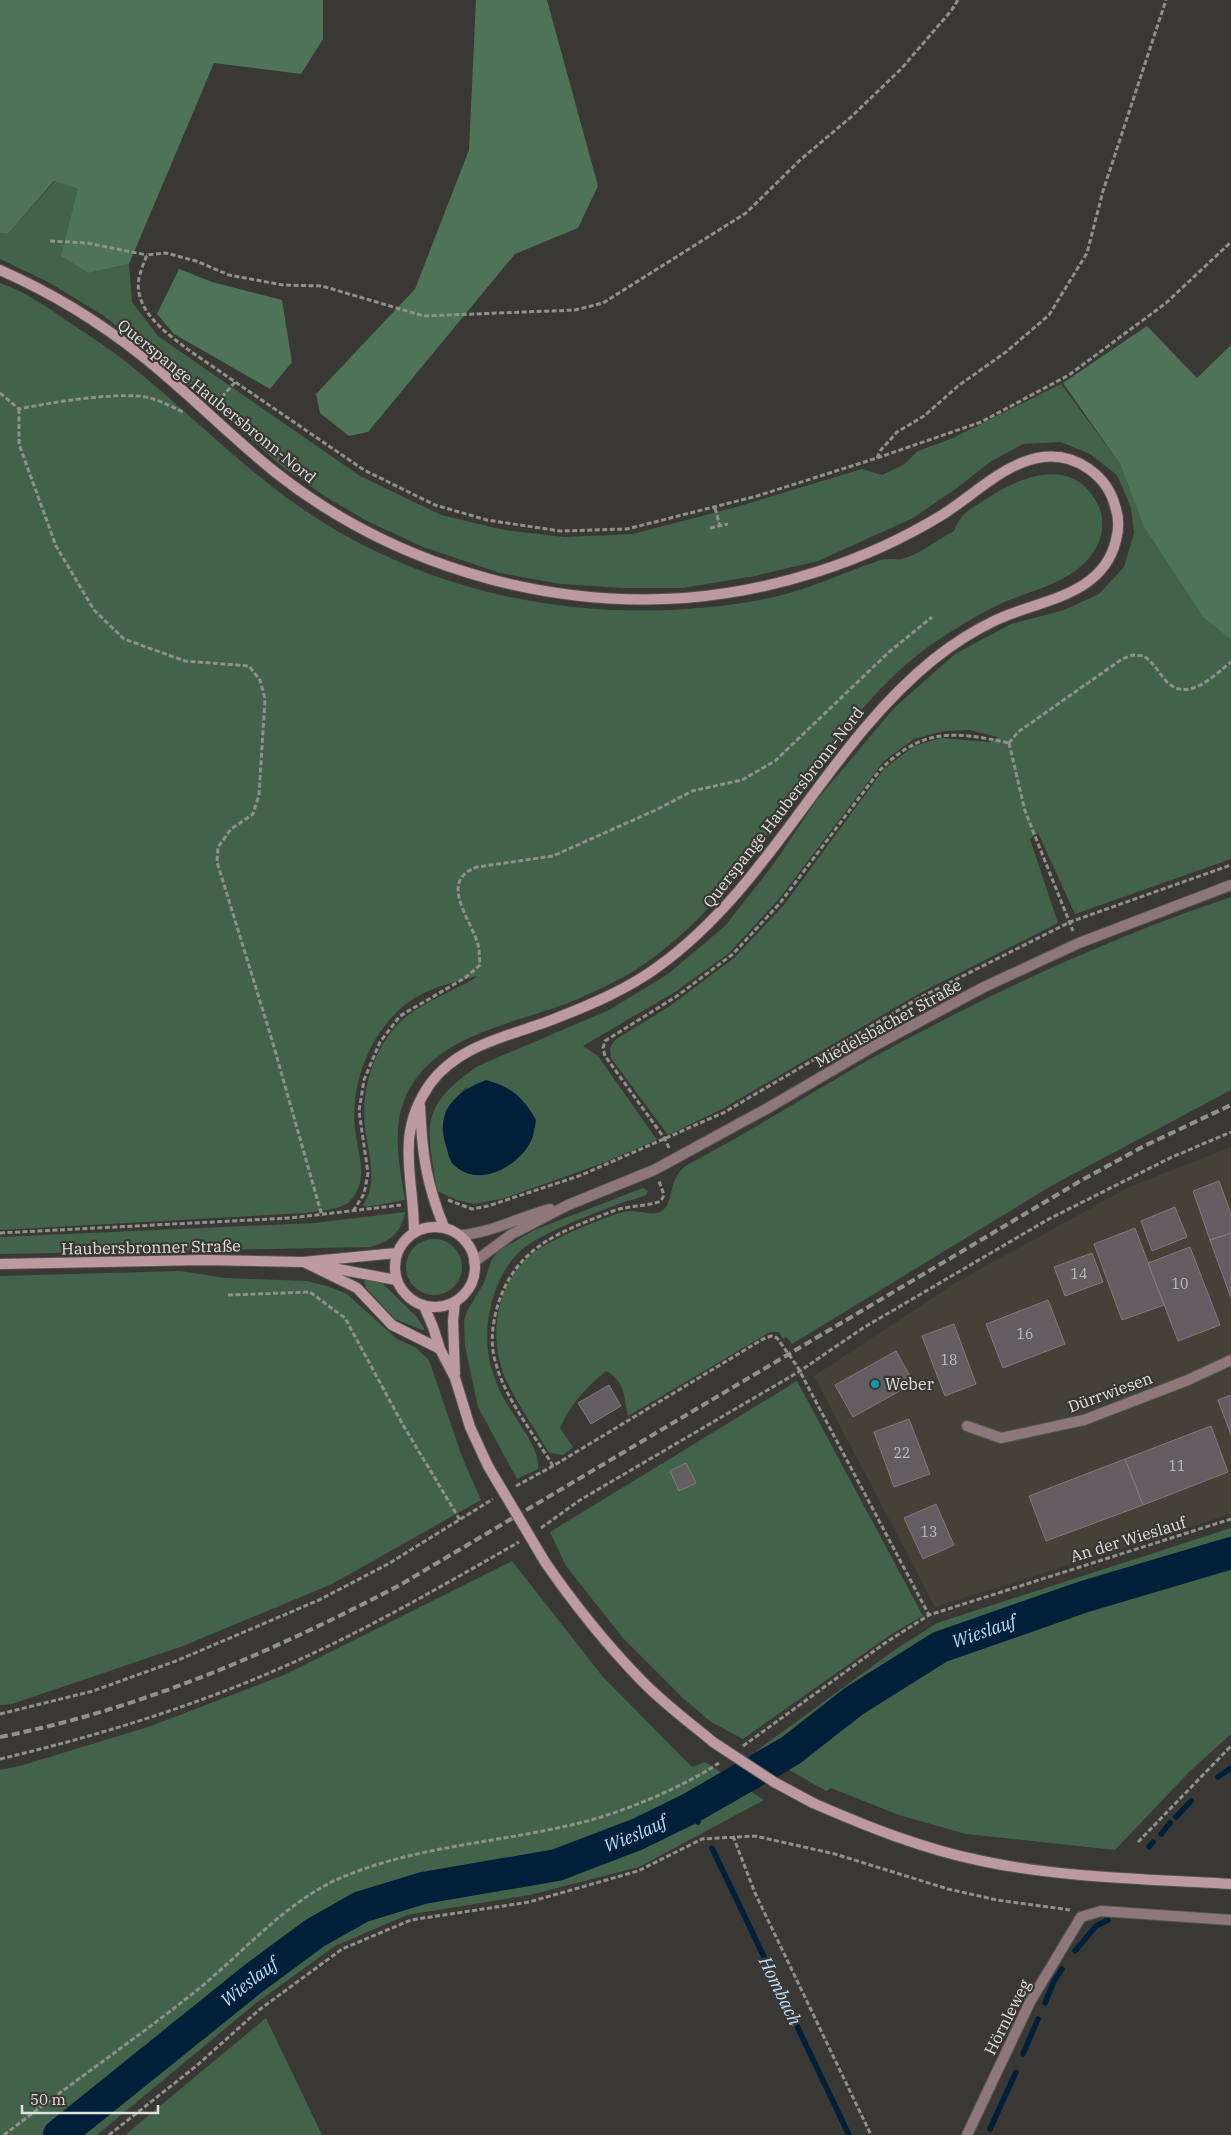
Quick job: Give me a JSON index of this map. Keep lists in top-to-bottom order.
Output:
{
  "streets": {
    "main road": ["Querspange Haubersbronn-Nord", "Haubersbronner Straße"],
    "street": ["Miedelsbacher Straße", "Dürrwiesen", "Hörnleweg"],
    "path": ["An der Wieslauf"]
  },
  "water": ["Wieslauf", "Hombach"],
  "places": ["Weber"],
  "house_numbers": [
    "14",
    "10",
    "16",
    "18",
    "22",
    "11",
    "13"
  ],
  "scale_bar": "50 m"
}
